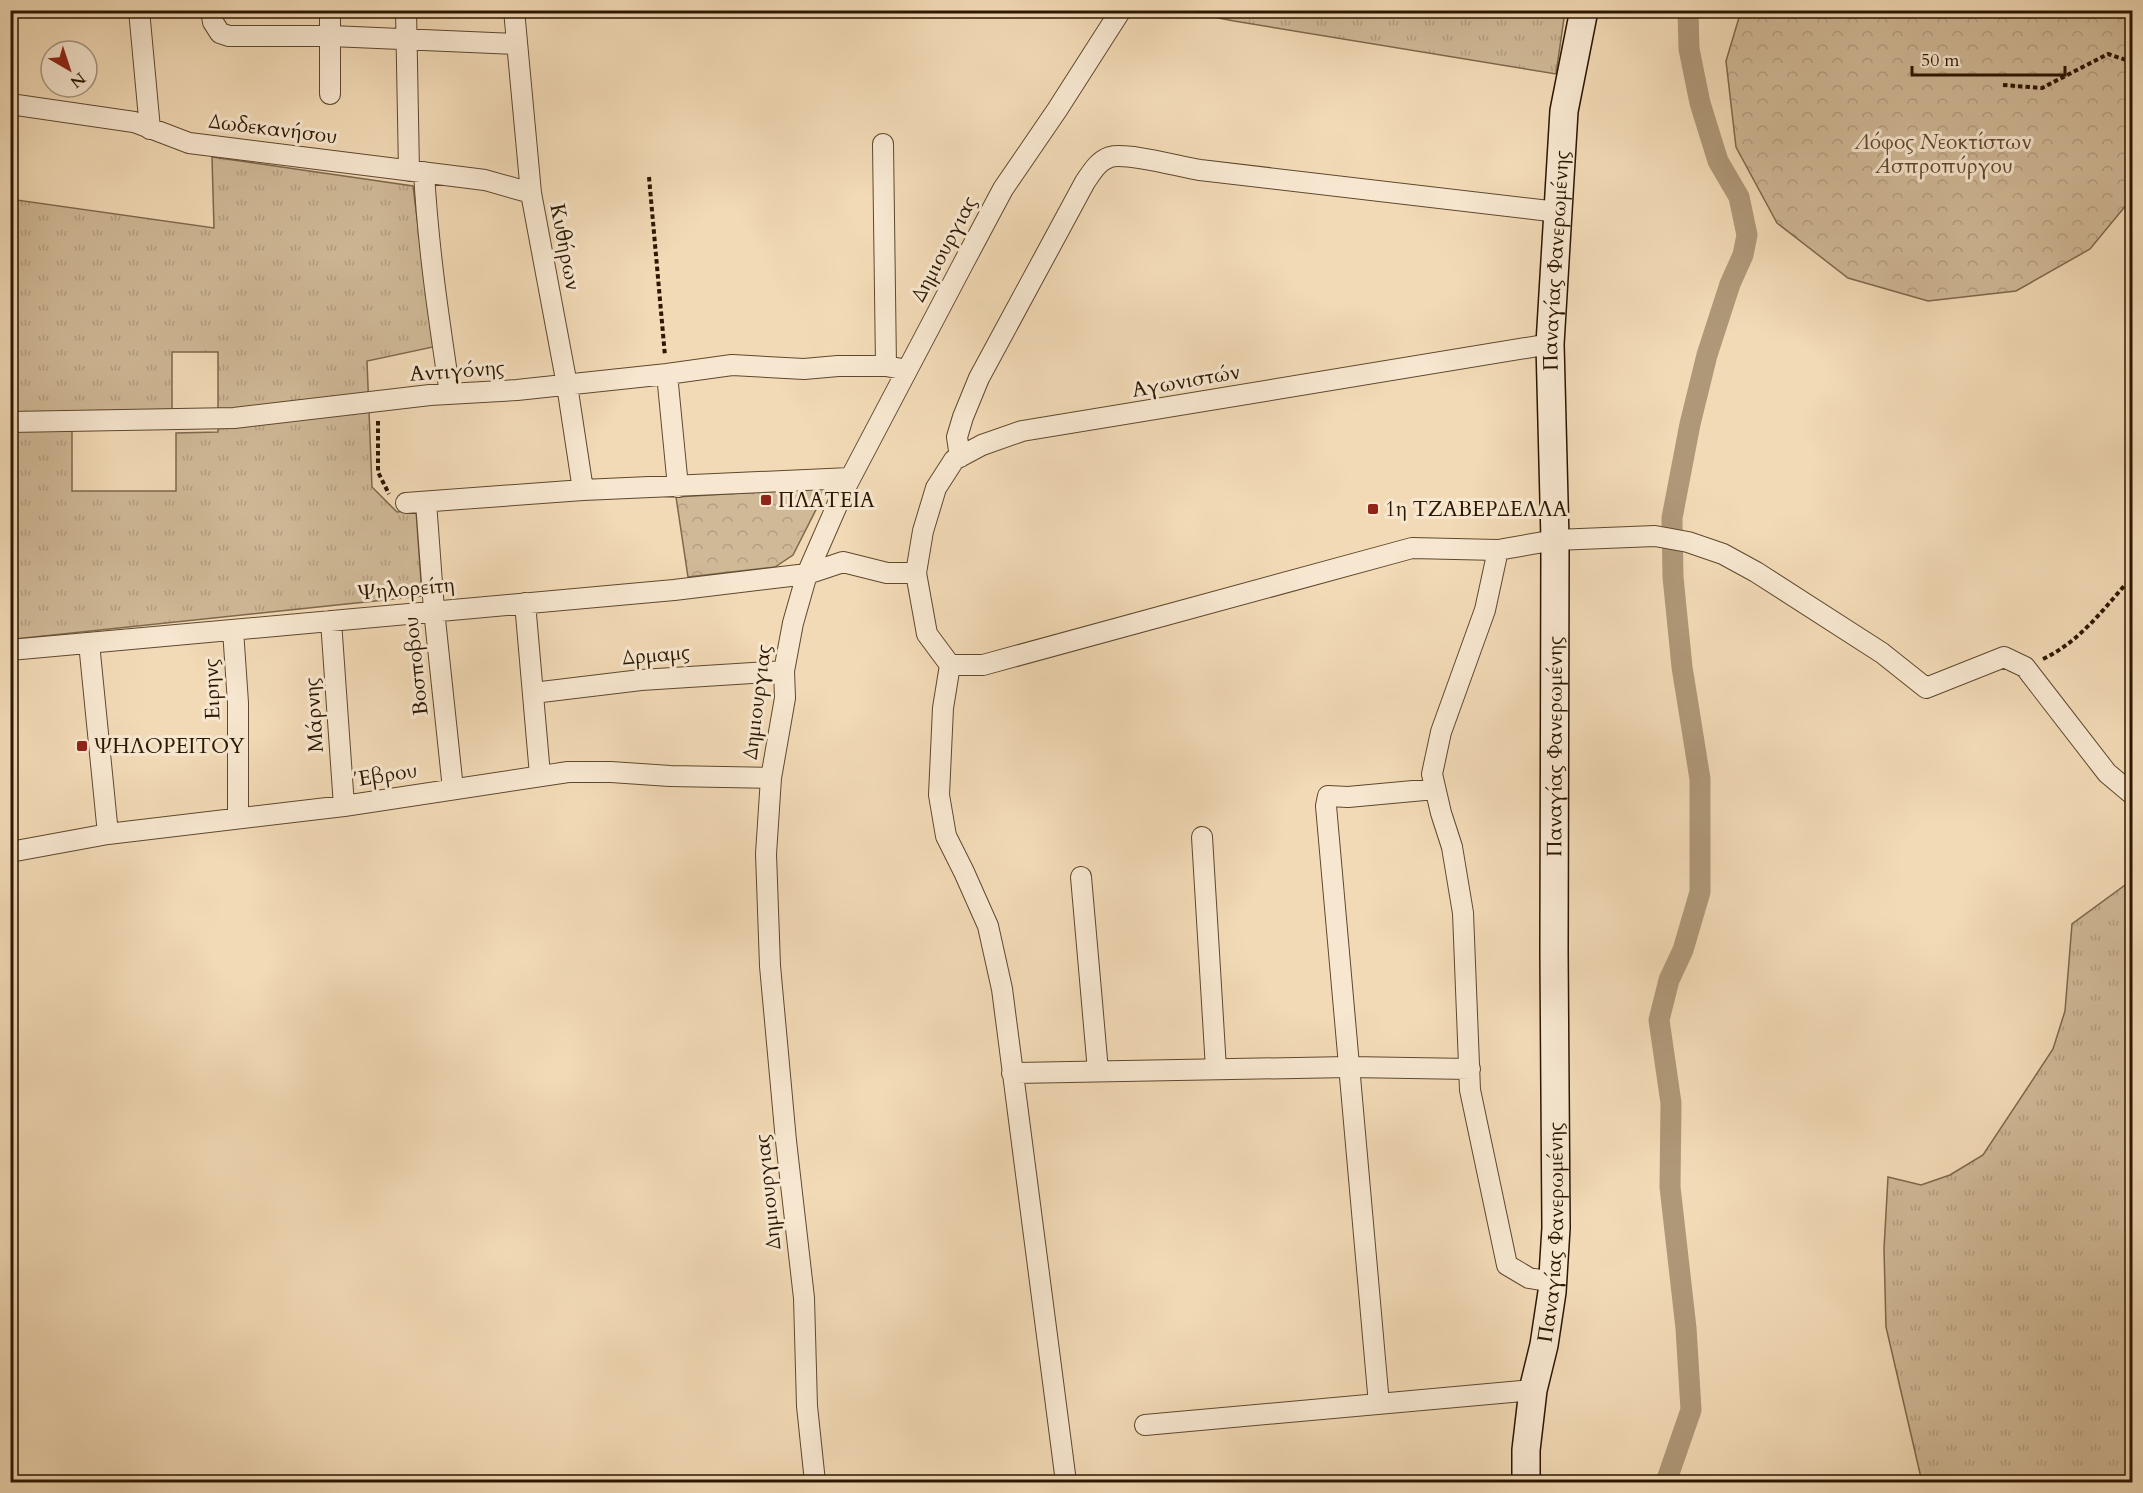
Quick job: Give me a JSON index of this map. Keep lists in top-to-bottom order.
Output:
{
  "streets": {
    "main road": ["Παναγίας Φανερωμένης"],
    "street": [
      "Δωδεκανήσου",
      "Κυθήρων",
      "Δημιουργιας",
      "Αντιγόνης",
      "Αγωνιστών",
      "Ψηλορείτη",
      "Δρμαμς",
      "Βοσποβου",
      "Ειρηνς",
      "Μάρνης",
      "Έβρου"
    ]
  },
  "crossings": [
    ["Δωδεκανήσου", "Κυθήρων"],
    ["Κυθήρων", "Αντιγόνης"],
    ["Δημιουργιας", "Αντιγόνης"],
    ["Δημιουργιας", "Ψηλορείτη"],
    ["Δημιουργιας", "Δρμαμς"],
    ["Δημιουργιας", "Έβρου"],
    ["Παναγίας Φανερωμένης", "Αγωνιστών"],
    ["Αγωνιστών", "Ψηλορείτη"],
    ["Ψηλορείτη", "Βοσποβου"],
    ["Ψηλορείτη", "Ειρηνς"],
    ["Ψηλορείτη", "Μάρνης"],
    ["Βοσποβου", "Έβρου"],
    ["Ειρηνς", "Έβρου"],
    ["Μάρνης", "Έβρου"]
  ],
  "parks": ["Λόφος Νεοκτίστων Ασπροπύργου"],
  "places": {
    "transit": ["ΠΛΑΤΕΙΑ", "1η ΤΖΑΒΕΡΔΕΛΛΑ", "ΨΗΛΟΡΕΙΤΟΥ"]
  },
  "scale_bar": "50 m",
  "north": "bottom right"
}
